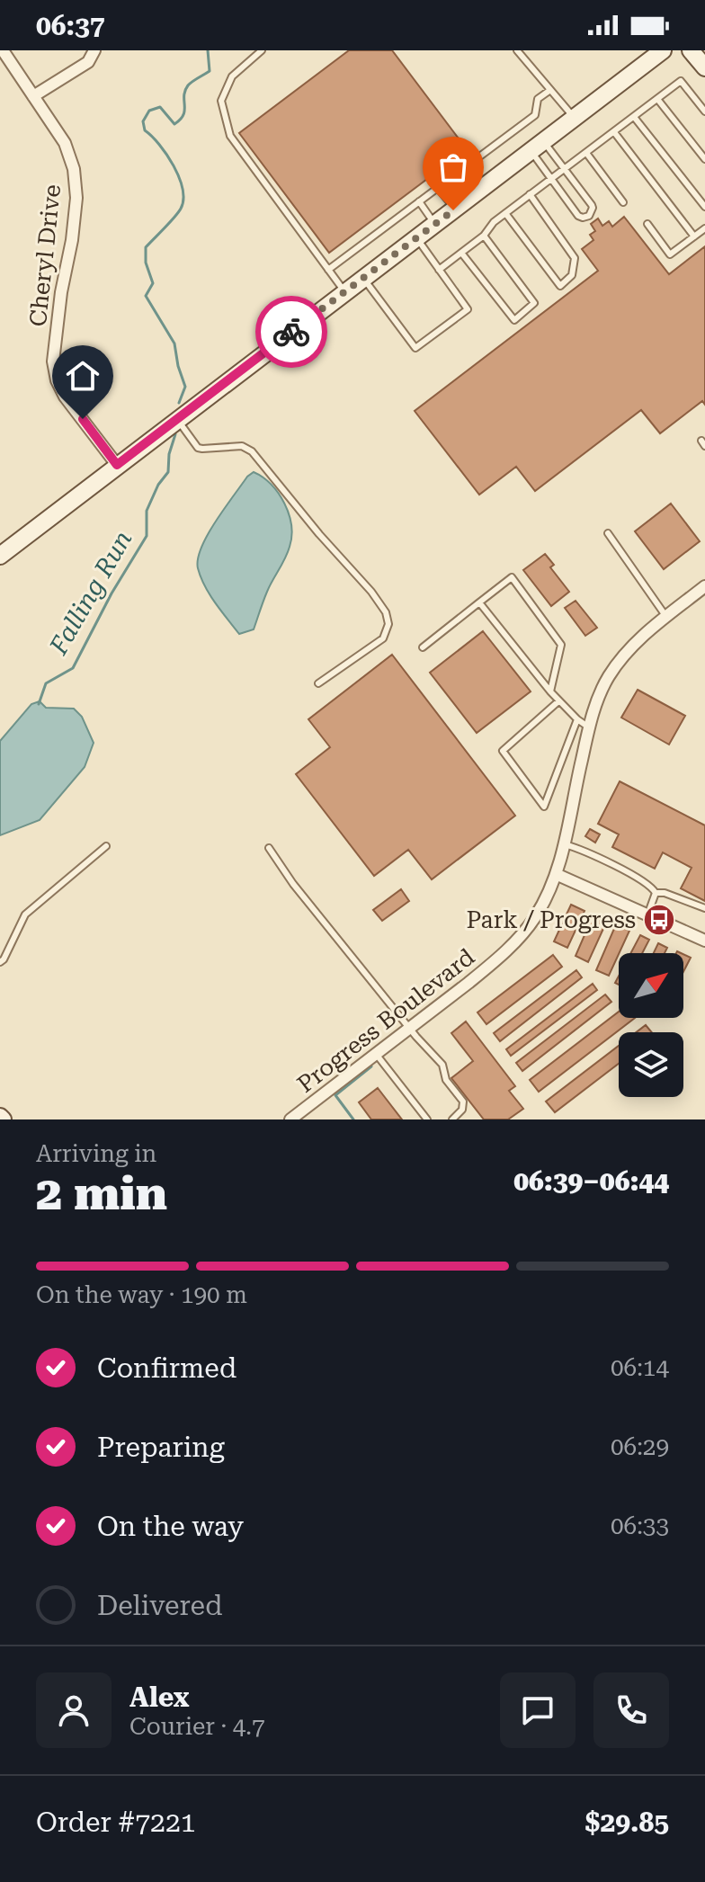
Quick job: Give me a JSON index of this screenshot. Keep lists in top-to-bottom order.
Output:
{
  "streets": {
    "street": ["Cheryl Drive", "Progress Boulevard"]
  },
  "water": ["Falling Run"],
  "places": {
    "bus stop": ["Park / Progress"]
  },
  "north": "top right",
  "page": {
    "status": "06:37",
    "heading": ["2 min", "Arriving in", "06:39–06:44"],
    "panel": [
      "Alex",
      "Courier · 4.7",
      "Order #7221",
      "$29.85"
    ],
    "bar": "On the way · 190 m",
    "list": [
      ["Confirmed", "06:14"],
      ["Preparing", "06:29"],
      ["On the way", "06:33"],
      "Delivered"
    ]
  }
}
